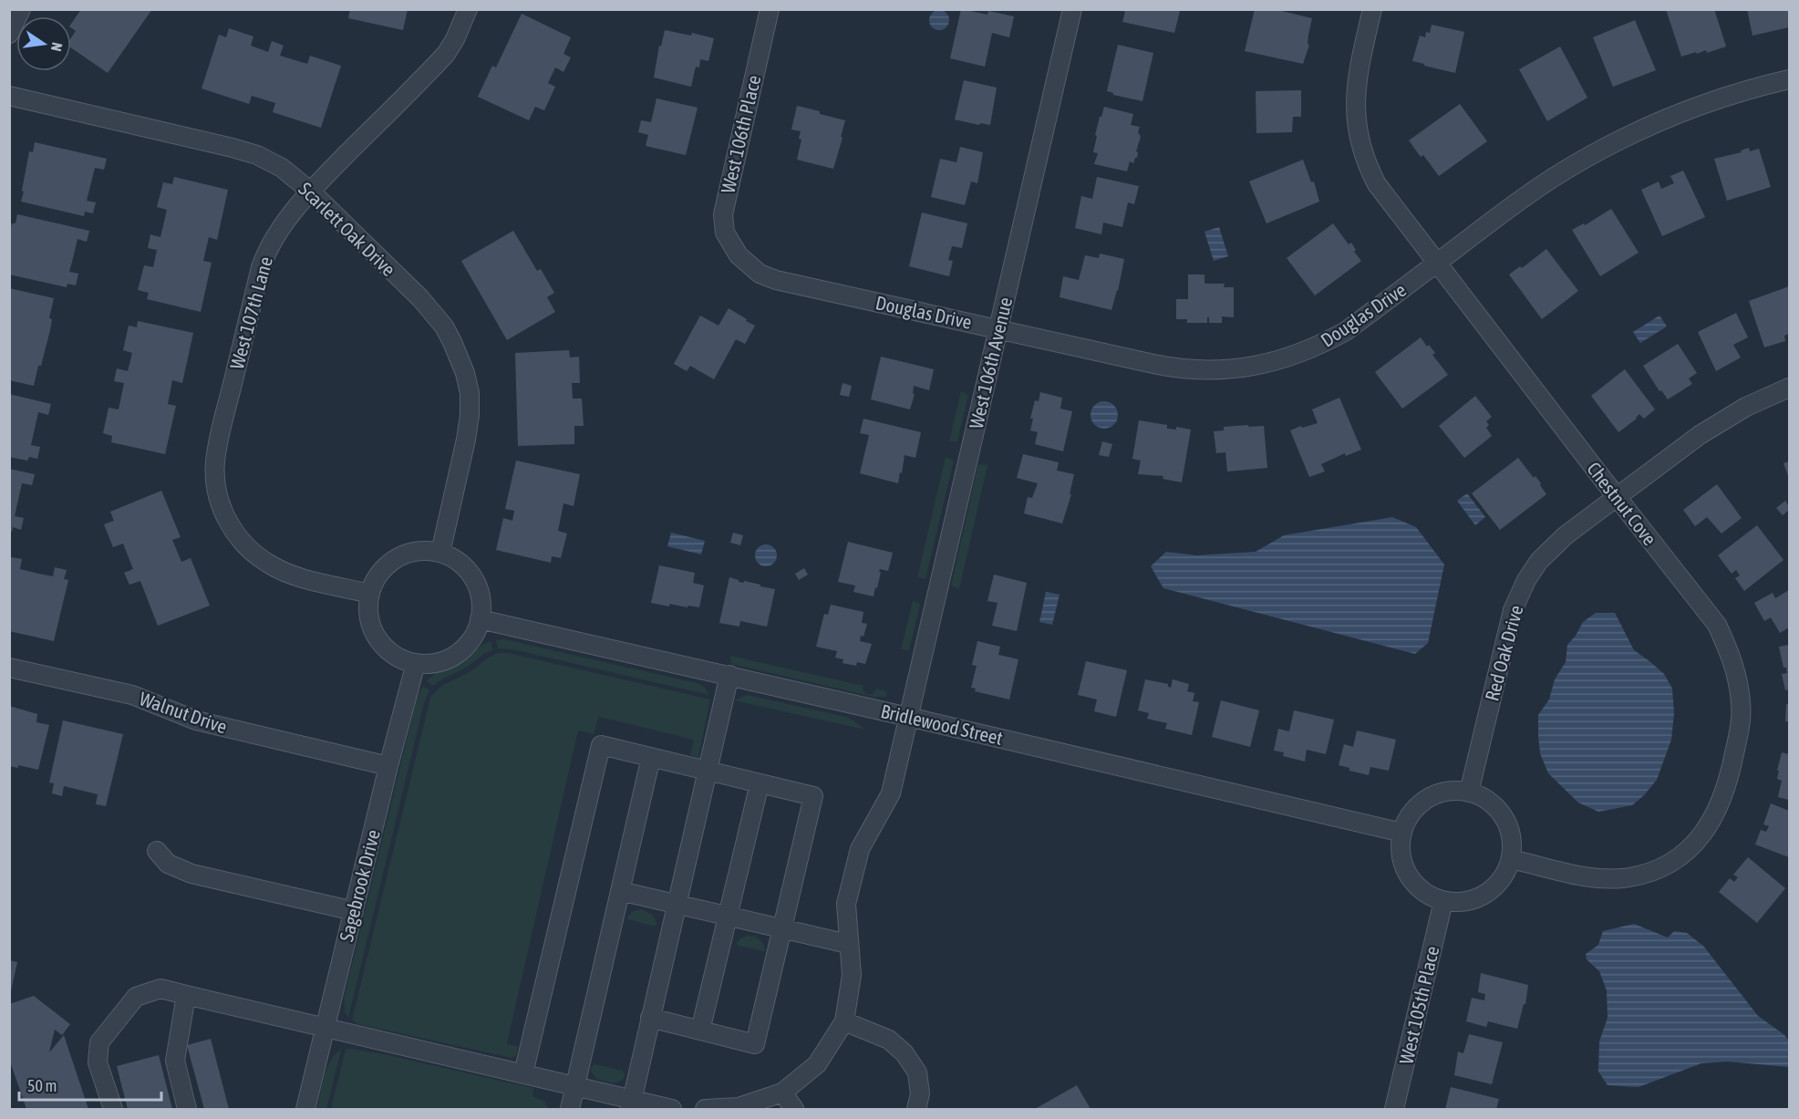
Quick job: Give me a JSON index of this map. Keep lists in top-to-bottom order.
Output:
{
  "streets": {
    "street": [
      "West 106th Place",
      "Scarlett Oak Drive",
      "Douglas Drive",
      "West 107th Lane",
      "West 106th Avenue",
      "Chestnut Cove",
      "Red Oak Drive",
      "Walnut Drive",
      "Bridlewood Street",
      "Sagebrook Drive",
      "West 105th Place"
    ]
  },
  "crossings": [
    ["West 106th Place", "Douglas Drive"],
    ["Scarlett Oak Drive", "West 107th Lane"],
    ["Scarlett Oak Drive", "Bridlewood Street"],
    ["Scarlett Oak Drive", "Sagebrook Drive"],
    ["Douglas Drive", "West 106th Avenue"],
    ["Douglas Drive", "Chestnut Cove"],
    ["West 107th Lane", "Bridlewood Street"],
    ["West 107th Lane", "Sagebrook Drive"],
    ["West 106th Avenue", "Bridlewood Street"],
    ["Chestnut Cove", "Red Oak Drive"],
    ["Chestnut Cove", "Bridlewood Street"],
    ["Chestnut Cove", "West 105th Place"],
    ["Red Oak Drive", "Bridlewood Street"],
    ["Red Oak Drive", "West 105th Place"],
    ["Walnut Drive", "Sagebrook Drive"],
    ["Bridlewood Street", "Sagebrook Drive"],
    ["Bridlewood Street", "West 105th Place"]
  ],
  "scale_bar": "50 m",
  "north": "right"
}
